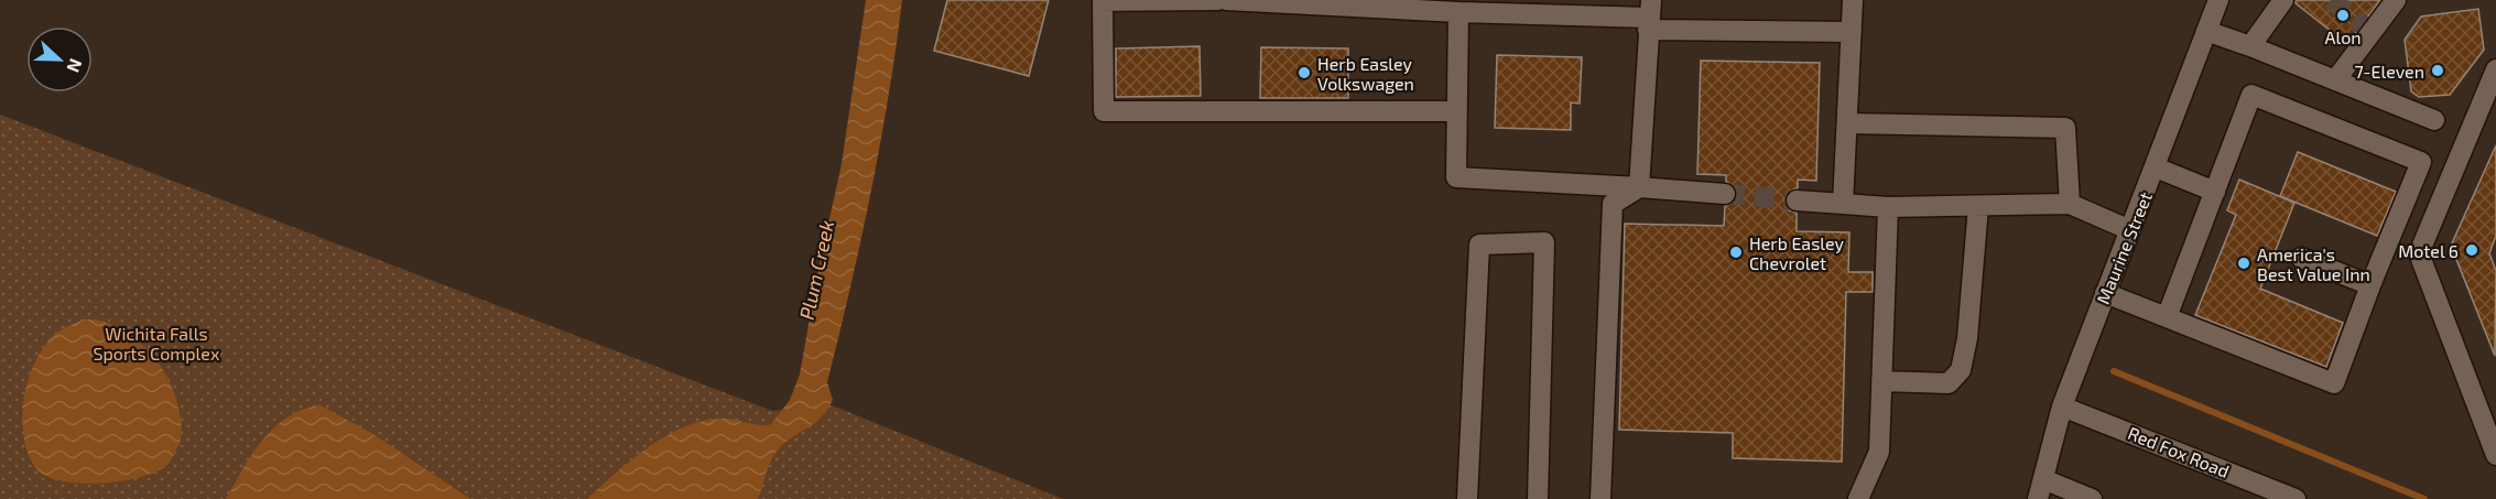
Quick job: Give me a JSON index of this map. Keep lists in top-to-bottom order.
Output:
{
  "streets": {
    "street": ["Maurine Street", "Red Fox Road"]
  },
  "crossings": [
    ["Maurine Street", "Red Fox Road"]
  ],
  "water": ["Plum Creek"],
  "parks": ["Wichita Falls Sports Complex"],
  "places": [
    "Alon",
    "7-Eleven",
    "Herb Easley Volkswagen",
    "Motel 6",
    "Herb Easley Chevrolet",
    "America's Best Value Inn"
  ],
  "north": "right"
}
